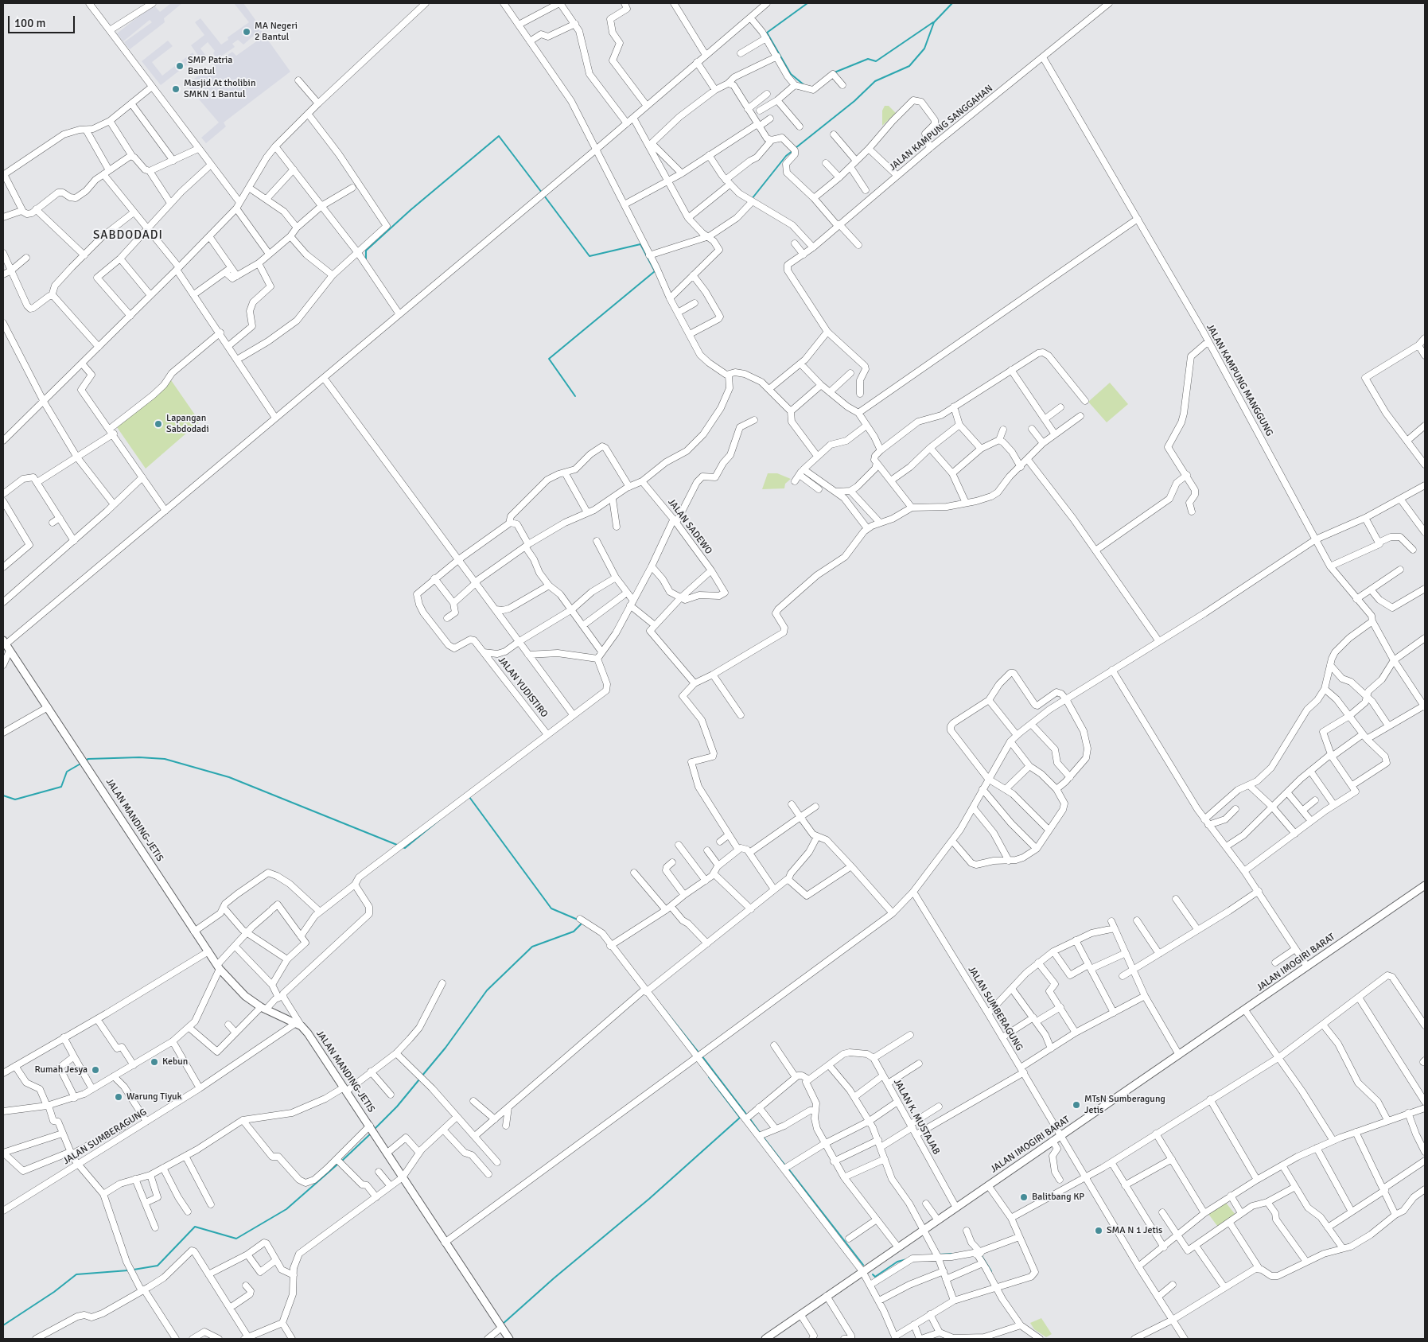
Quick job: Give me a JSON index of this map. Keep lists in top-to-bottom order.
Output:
{
  "streets": {
    "main road": ["JALAN MANDING-JETIS", "JALAN IMOGIRI BARAT"],
    "street": [
      "JALAN KAMPUNG SANGGAHAN",
      "JALAN KAMPUNG MANGGUNG",
      "JALAN SADEWO",
      "JALAN YUDISTIRO",
      "JALAN SUMBERAGUNG",
      "JALAN K. MUSTAJAB"
    ]
  },
  "crossings": [
    ["JALAN KAMPUNG SANGGAHAN", "JALAN KAMPUNG MANGGUNG"],
    ["JALAN MANDING-JETIS", "JALAN SUMBERAGUNG"],
    ["JALAN IMOGIRI BARAT", "JALAN SUMBERAGUNG"],
    ["JALAN IMOGIRI BARAT", "JALAN K. MUSTAJAB"]
  ],
  "districts": ["SABDODADI"],
  "places": [
    "MA Negeri 2 Bantul",
    "SMP Patria Bantul",
    "Masjid At tholibin SMKN 1 Bantul",
    "Lapangan Sabdodadi",
    "Kebun",
    "Rumah Jesya",
    "Warung Tiyuk",
    "MTsN Sumberagung Jetis",
    "Balitbang KP",
    "SMA N 1 Jetis"
  ],
  "scale_bar": "100 m"
}
